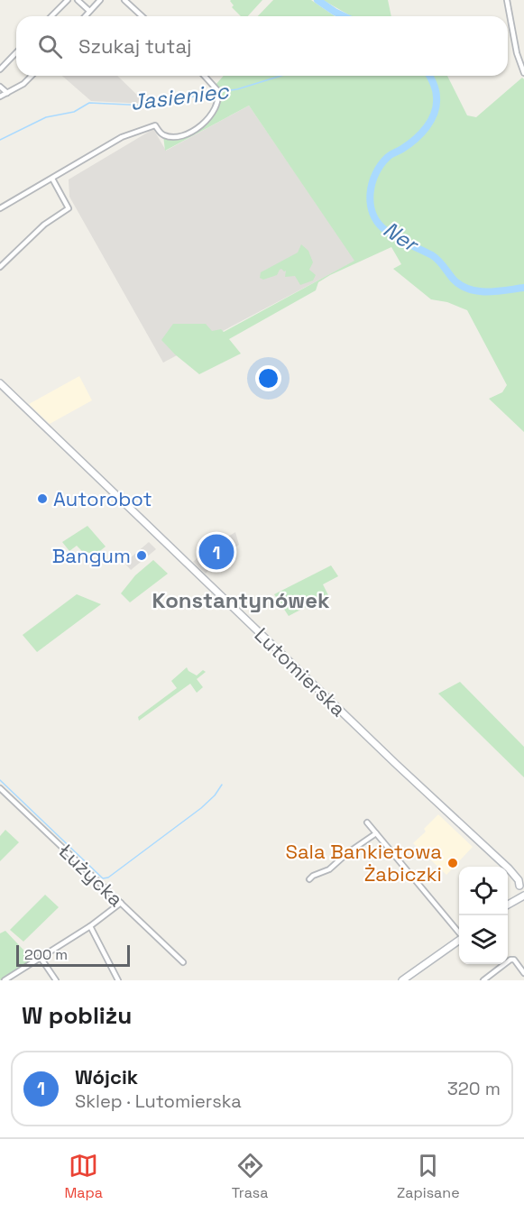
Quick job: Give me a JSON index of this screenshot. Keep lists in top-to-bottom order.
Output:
{
  "streets": {
    "main road": ["Lutomierska"],
    "street": ["Łużycka"]
  },
  "districts": ["Konstantynówek"],
  "water": ["Jasieniec", "Ner"],
  "places": ["Autorobot", "Bangum", "Sala Bankietowa Żabiczki"],
  "scale_bar": "200 m",
  "page": {
    "search": "Szukaj tutaj",
    "pins": "1",
    "scale": "200 m",
    "heading": "W pobliżu",
    "list": [
      {
        "mark": "1",
        "name": "Wójcik",
        "note": "Sklep · Lutomierska",
        "value": "320 m"
      }
    ],
    "nav": ["Mapa", "Trasa", "Zapisane"]
  }
}
